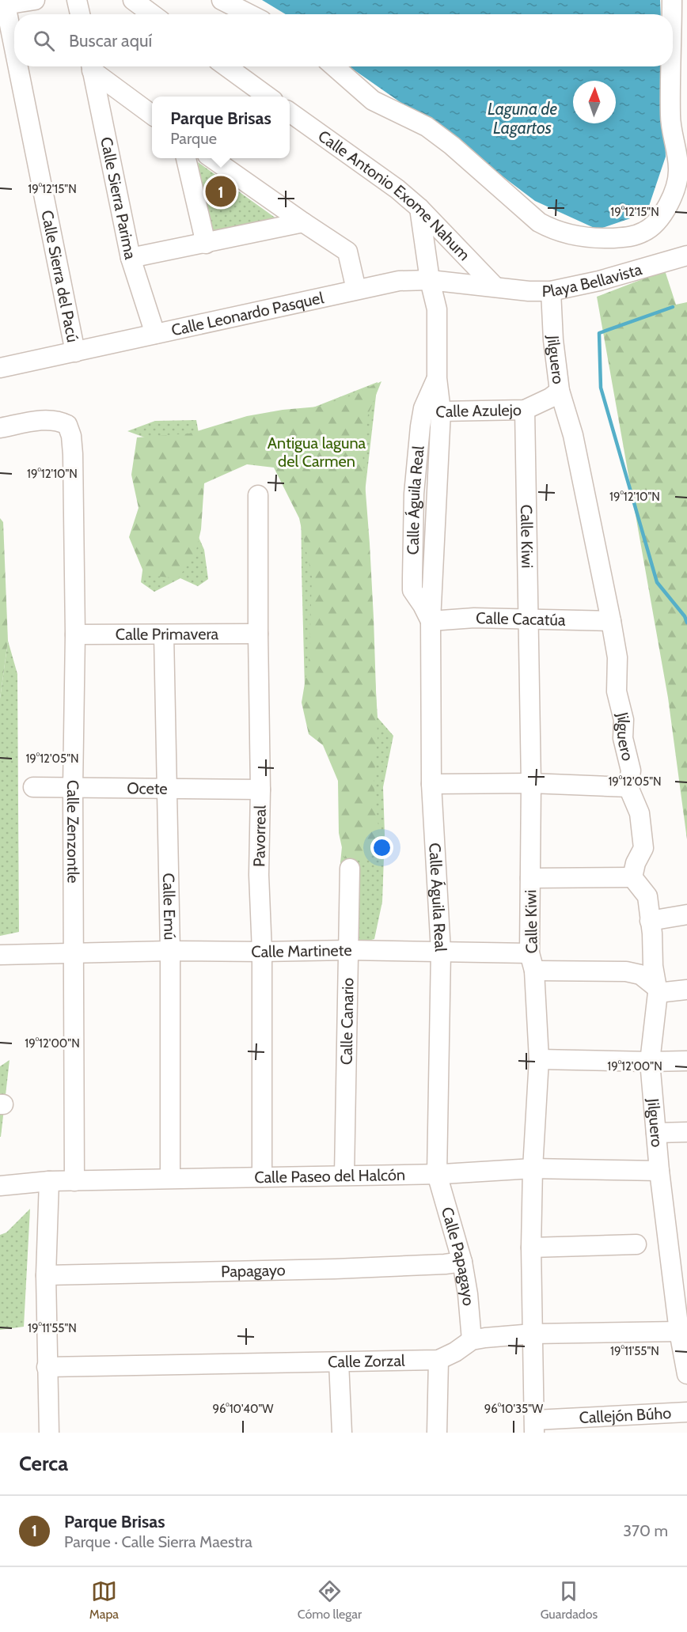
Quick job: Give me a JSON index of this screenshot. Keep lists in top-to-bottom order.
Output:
{
  "streets": {
    "street": [
      "Calle Antonio Exome Nahum",
      "Calle Sierra Parima",
      "Calle Sierra del Pacú",
      "Playa Bellavista",
      "Calle Leonardo Pasquel",
      "Jilguero",
      "Calle Azulejo",
      "Calle Águila Real",
      "Calle Kiwi",
      "Calle Cacatúa",
      "Calle Primavera",
      "Ocete",
      "Calle Zenzontle",
      "Pavorreal",
      "Calle Emú",
      "Calle Martinete",
      "Calle Canario",
      "Calle Paseo del Halcón",
      "Calle Papagayo",
      "Papagayo",
      "Calle Zorzal",
      "Callejón Búho"
    ]
  },
  "crossings": [
    ["Calle Antonio Exome Nahum", "Playa Bellavista"],
    ["Calle Antonio Exome Nahum", "Calle Leonardo Pasquel"],
    ["Calle Antonio Exome Nahum", "Calle Águila Real"],
    ["Calle Sierra Parima", "Calle Leonardo Pasquel"],
    ["Calle Sierra del Pacú", "Calle Leonardo Pasquel"],
    ["Playa Bellavista", "Calle Leonardo Pasquel"],
    ["Playa Bellavista", "Jilguero"],
    ["Calle Leonardo Pasquel", "Calle Águila Real"],
    ["Jilguero", "Calle Azulejo"],
    ["Jilguero", "Calle Cacatúa"],
    ["Jilguero", "Calle Martinete"],
    ["Jilguero", "Calle Paseo del Halcón"],
    ["Jilguero", "Calle Zorzal"],
    ["Calle Azulejo", "Calle Águila Real"],
    ["Calle Azulejo", "Calle Kiwi"],
    ["Calle Águila Real", "Calle Cacatúa"],
    ["Calle Águila Real", "Calle Martinete"],
    ["Calle Águila Real", "Calle Paseo del Halcón"],
    ["Calle Águila Real", "Calle Papagayo"],
    ["Calle Kiwi", "Calle Cacatúa"],
    ["Calle Kiwi", "Calle Martinete"],
    ["Calle Kiwi", "Calle Paseo del Halcón"],
    ["Calle Kiwi", "Calle Zorzal"],
    ["Calle Kiwi", "Callejón Búho"],
    ["Calle Primavera", "Calle Zenzontle"],
    ["Calle Primavera", "Pavorreal"],
    ["Calle Primavera", "Calle Emú"],
    ["Ocete", "Calle Zenzontle"],
    ["Ocete", "Pavorreal"],
    ["Ocete", "Calle Emú"],
    ["Calle Zenzontle", "Calle Martinete"],
    ["Calle Zenzontle", "Calle Paseo del Halcón"],
    ["Pavorreal", "Calle Martinete"],
    ["Pavorreal", "Calle Paseo del Halcón"],
    ["Calle Emú", "Calle Martinete"],
    ["Calle Emú", "Calle Paseo del Halcón"],
    ["Calle Martinete", "Calle Canario"],
    ["Calle Canario", "Calle Paseo del Halcón"],
    ["Calle Paseo del Halcón", "Calle Papagayo"],
    ["Calle Papagayo", "Papagayo"],
    ["Calle Papagayo", "Calle Zorzal"]
  ],
  "water": ["Laguna de Lagartos"],
  "parks": ["Antigua laguna del Carmen"],
  "north": "top",
  "page": {
    "search": "Buscar aquí",
    "popup": ["Parque Brisas", "Parque"],
    "pins": "1",
    "heading": "Cerca",
    "list": [
      {
        "mark": "1",
        "name": "Parque Brisas",
        "note": "Parque · Calle Sierra Maestra",
        "value": "370 m"
      }
    ],
    "nav": ["Mapa", "Cómo llegar", "Guardados"]
  },
  "coordinates": [
    "19°12'15\"N",
    "19°12'10\"N",
    "19°12'05\"N",
    "19°12'00\"N",
    "19°11'55\"N",
    "96°10'40\"W",
    "96°10'35\"W"
  ]
}
